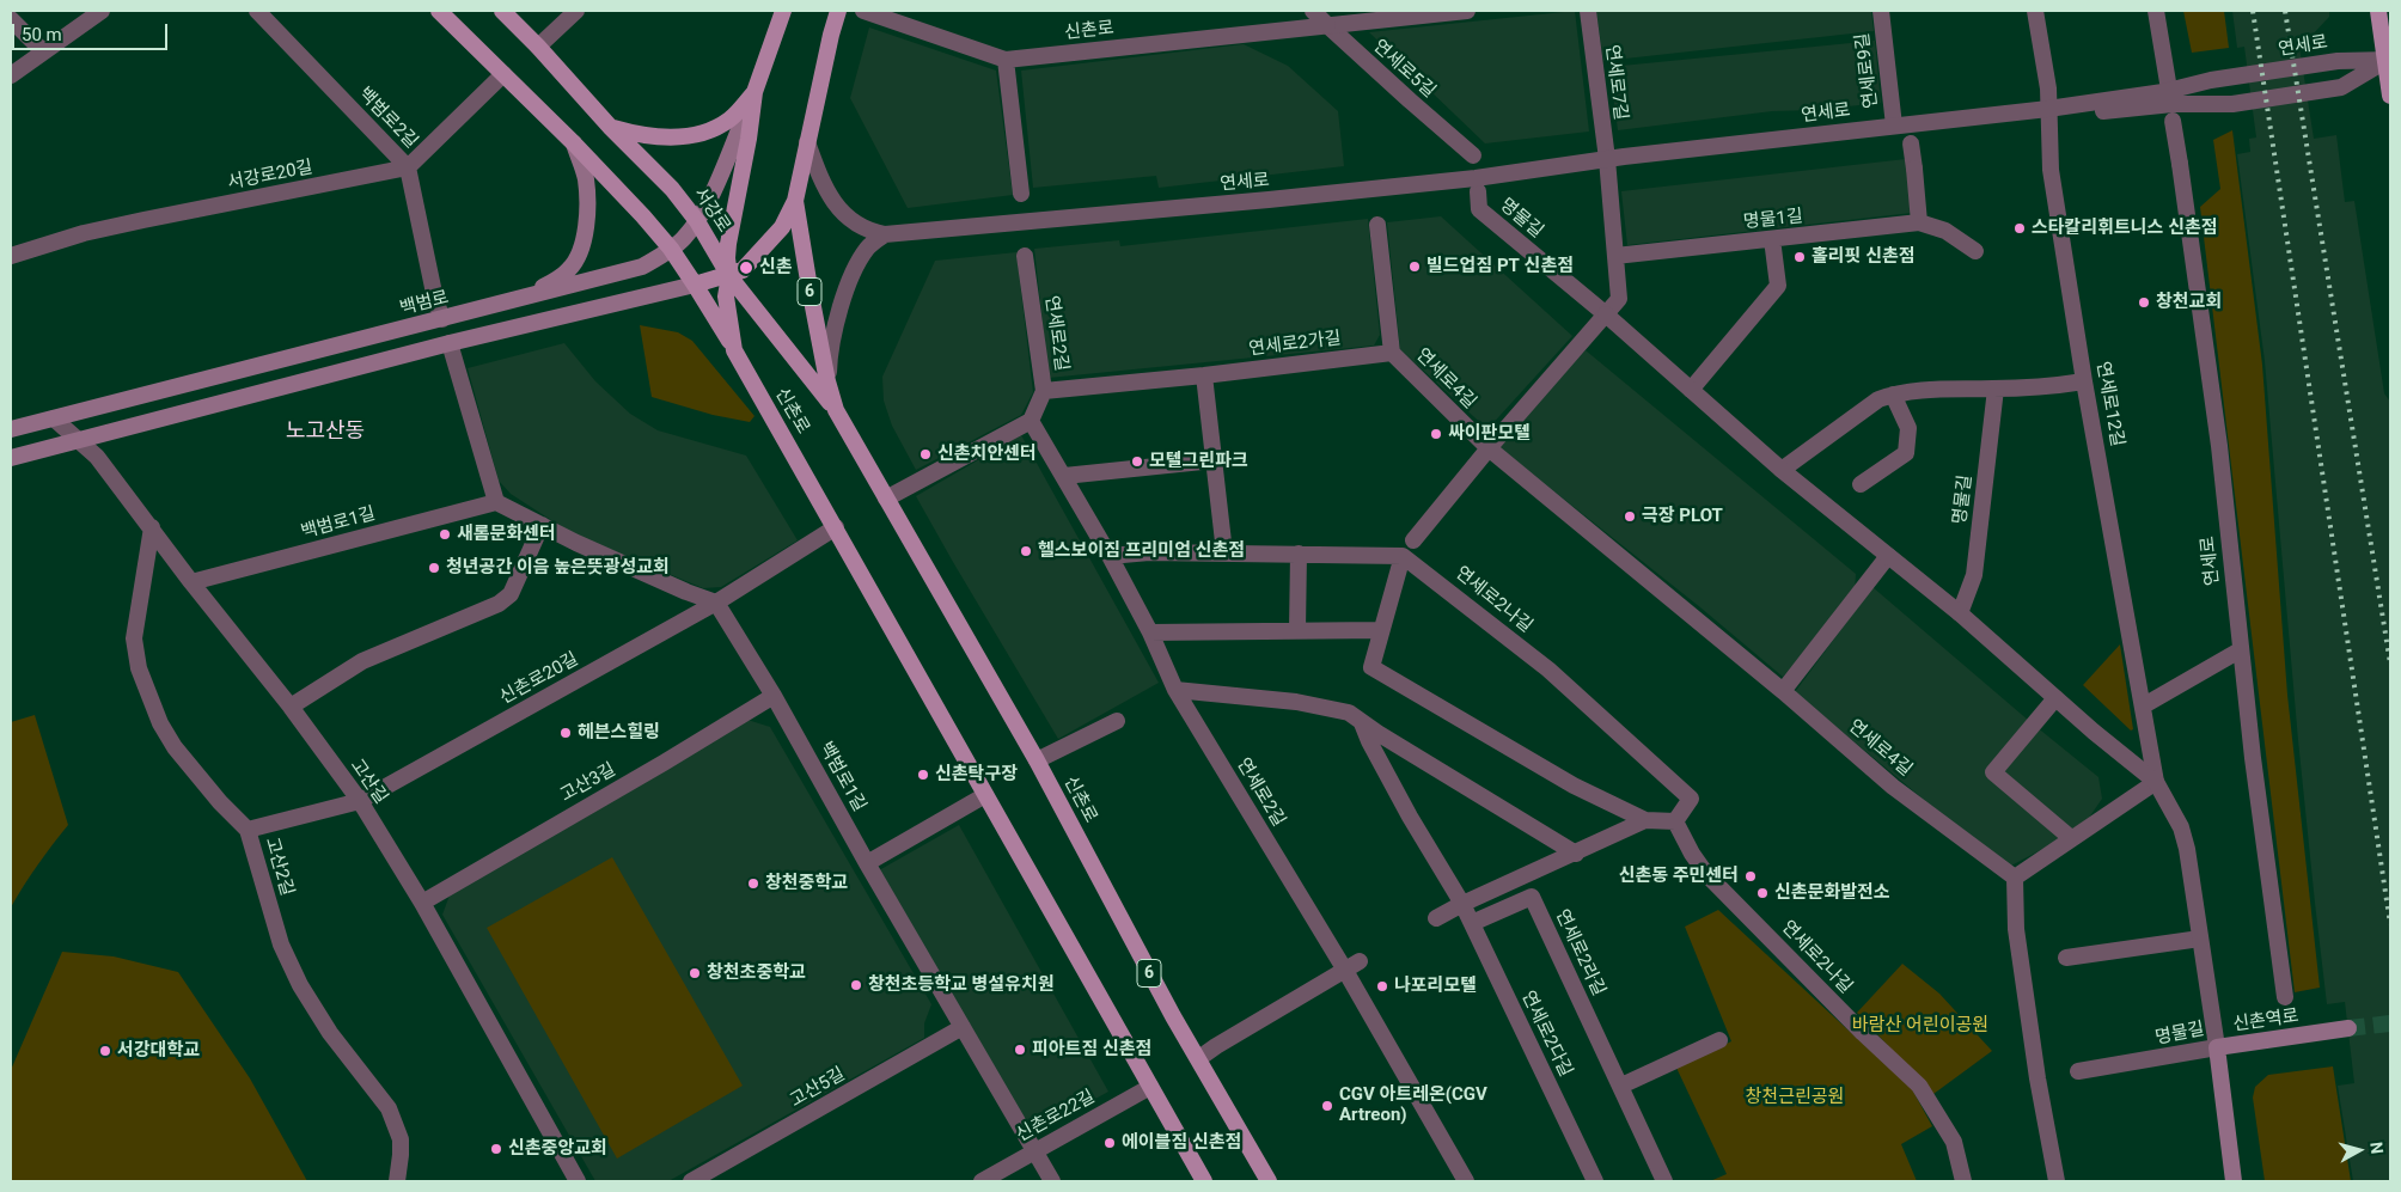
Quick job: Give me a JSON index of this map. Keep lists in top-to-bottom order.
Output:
{
  "streets": {
    "main road": [
      "신촌로",
      "서강로",
      "6",
      "백범로",
      "신촌역로"
    ],
    "street": [
      "연세로",
      "연세로5길",
      "연세로9길",
      "연세로7길",
      "백범로2길",
      "서강로20길",
      "명물길",
      "명물1길",
      "연세로2길",
      "연세로2가길",
      "연세로4길",
      "연세로12길",
      "백범로1길",
      "연세로2나길",
      "신촌로20길",
      "고산길",
      "고산3길",
      "고산2길",
      "연세로2라길",
      "연세로2다길",
      "고산5길",
      "신촌로22길"
    ]
  },
  "crossings": [
    ["신촌로", "연세로5길"],
    ["신촌로", "서강로"],
    ["신촌로", "백범로"],
    ["신촌로", "신촌로20길"],
    ["신촌로", "신촌로22길"],
    ["연세로", "연세로9길"],
    ["연세로", "연세로7길"],
    ["연세로", "연세로12길"],
    ["백범로2길", "서강로20길"],
    ["백범로2길", "백범로"],
    ["서강로20길", "백범로"],
    ["서강로", "백범로"],
    ["명물길", "연세로12길"],
    ["명물길", "신촌역로"],
    ["백범로", "고산길"],
    ["연세로2길", "연세로2가길"],
    ["연세로2가길", "연세로4길"],
    ["백범로1길", "신촌로20길"],
    ["백범로1길", "고산길"],
    ["백범로1길", "고산3길"],
    ["백범로1길", "고산5길"],
    ["백범로1길", "신촌로22길"],
    ["신촌로20길", "고산길"],
    ["신촌로20길", "고산2길"],
    ["고산길", "고산3길"],
    ["고산길", "고산2길"],
    ["연세로2라길", "연세로2다길"]
  ],
  "districts": ["노고산동"],
  "parks": ["바람산 어린이공원", "창천근린공원"],
  "places": [
    "스타칼리휘트니스 신촌점",
    "홀리핏 신촌점",
    "빌드업짐 PT 신촌점",
    "신촌",
    "창천교회",
    "싸이판모텔",
    "신촌치안센터",
    "모텔그린파크",
    "극장 PLOT",
    "새롬문화센터",
    "헬스보이짐 프리미엄 신촌점",
    "청년공간 이음 높은뜻광성교회",
    "헤븐스힐링",
    "신촌탁구장",
    "신촌동 주민센터",
    "창천중학교",
    "신촌문화발전소",
    "창천초중학교",
    "창천초등학교 병설유치원",
    "나포리모텔",
    "피아트짐 신촌점",
    "서강대학교",
    "CGV 아트레온(CGV Artreon)",
    "에이블짐 신촌점",
    "신촌중앙교회"
  ],
  "scale_bar": "50 m",
  "north": "right"
}
